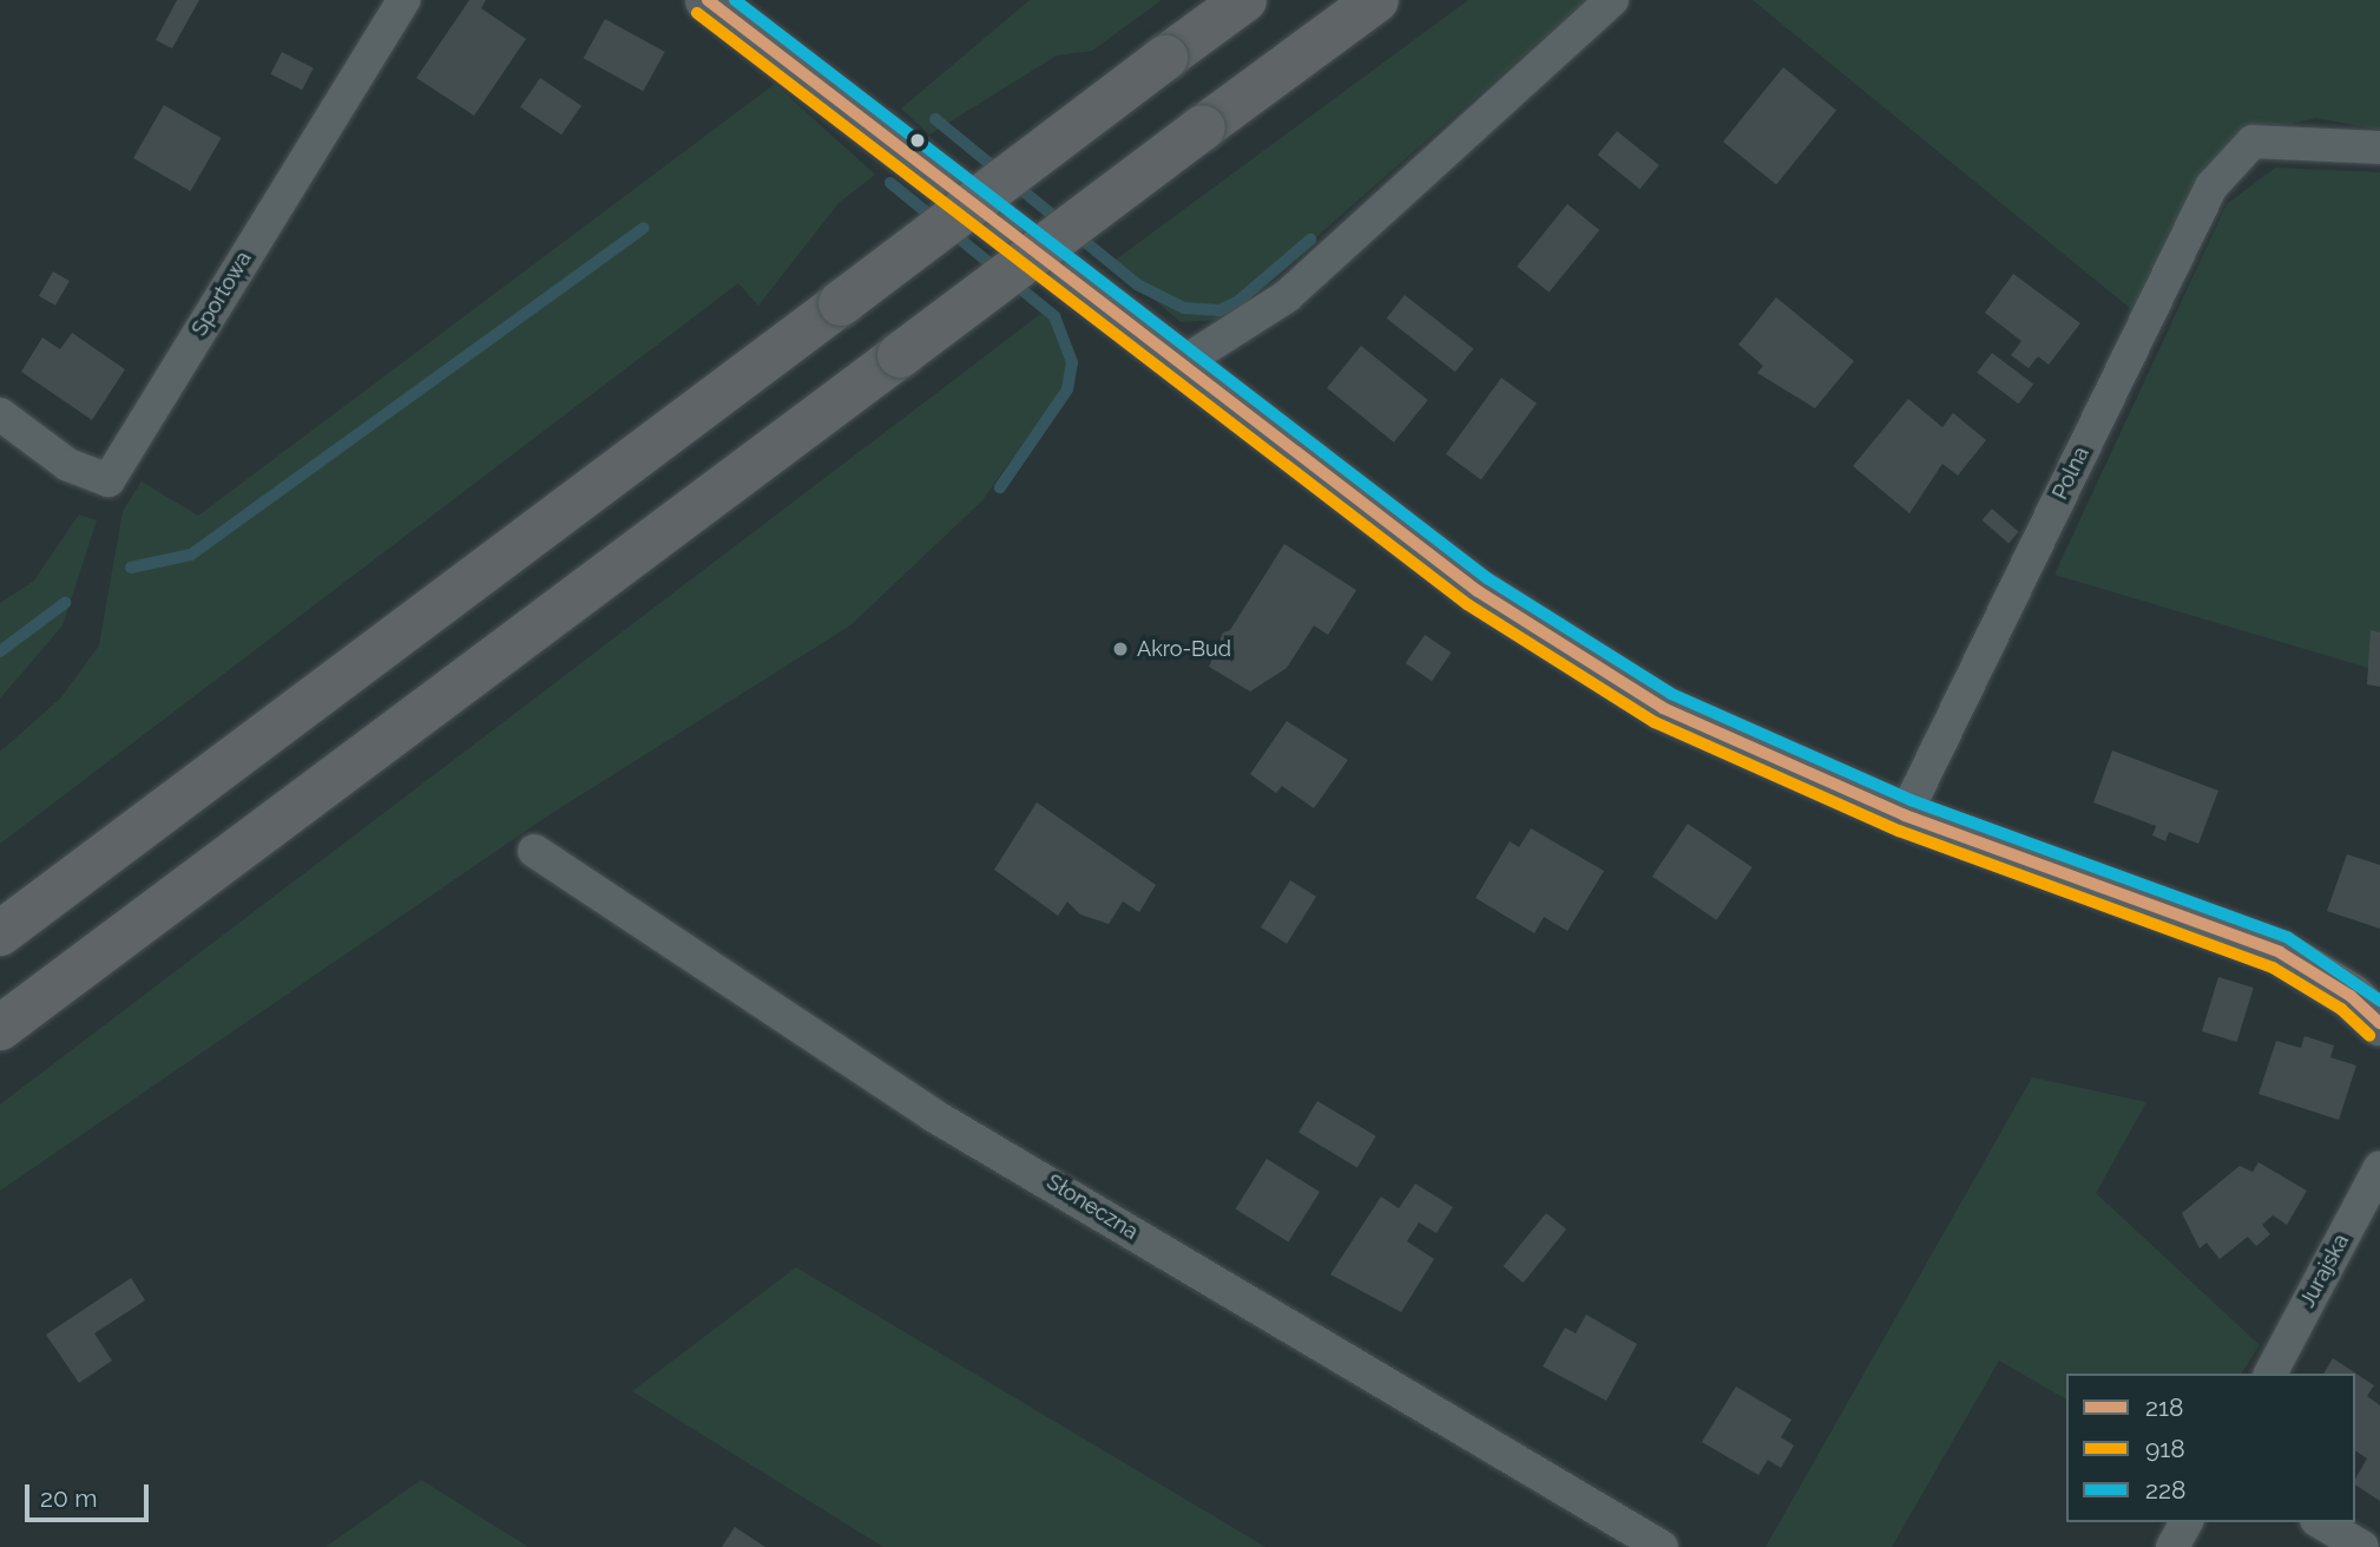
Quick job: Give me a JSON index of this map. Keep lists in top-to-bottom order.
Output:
{
  "streets": {
    "street": [
      "Sportowa",
      "Polna",
      "Słoneczna",
      "Jurajska"
    ]
  },
  "places": ["Akro-Bud"],
  "lines": ["transit line 218", "transit line 228", "transit line 918"],
  "legend": ["218", "918", "228"],
  "scale_bar": "20 m"
}
